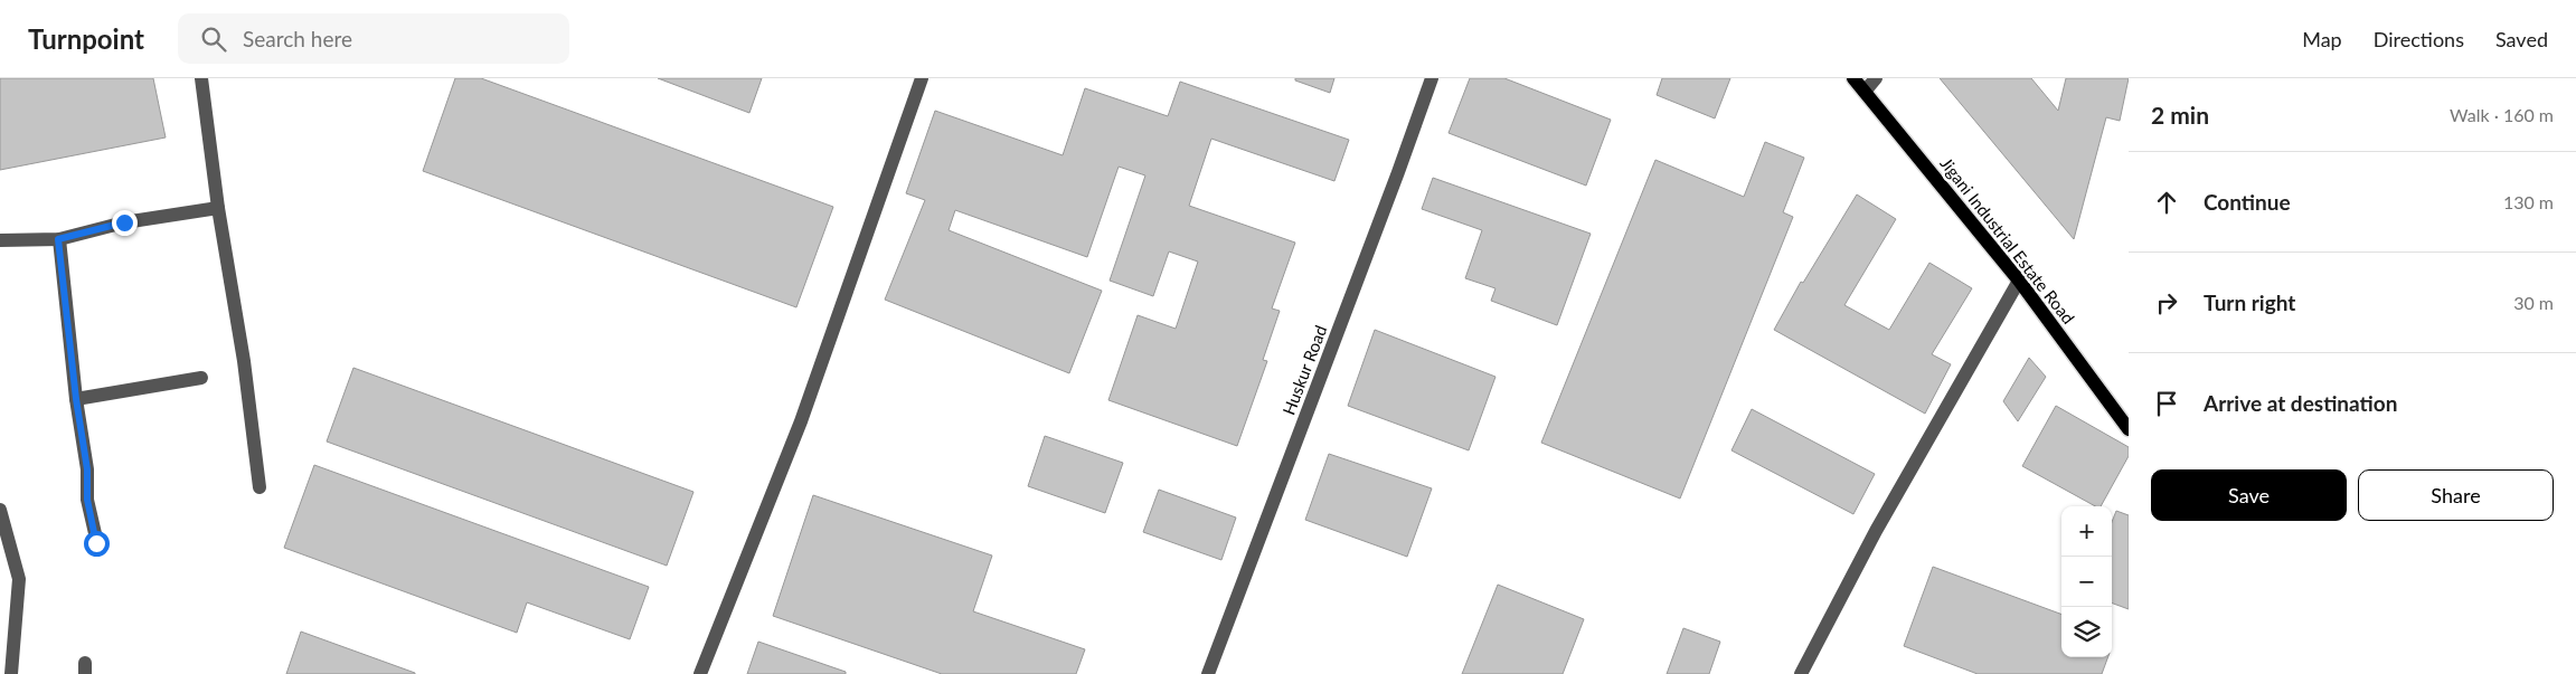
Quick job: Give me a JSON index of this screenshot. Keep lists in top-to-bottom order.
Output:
{
  "streets": {
    "main road": ["Jigani Industrial Estate Road"],
    "street": ["Huskur Road"]
  },
  "page": {
    "header": "Turnpoint",
    "search": "Search here",
    "nav": ["Map", "Directions", "Saved"],
    "heading": ["2 min", "Walk · 160 m"],
    "list": [
      ["Continue", "130 m"],
      ["Turn right", "30 m"],
      "Arrive at destination"
    ],
    "buttons": ["Save", "Share"],
    "map_buttons": ["+", "−"]
  }
}
